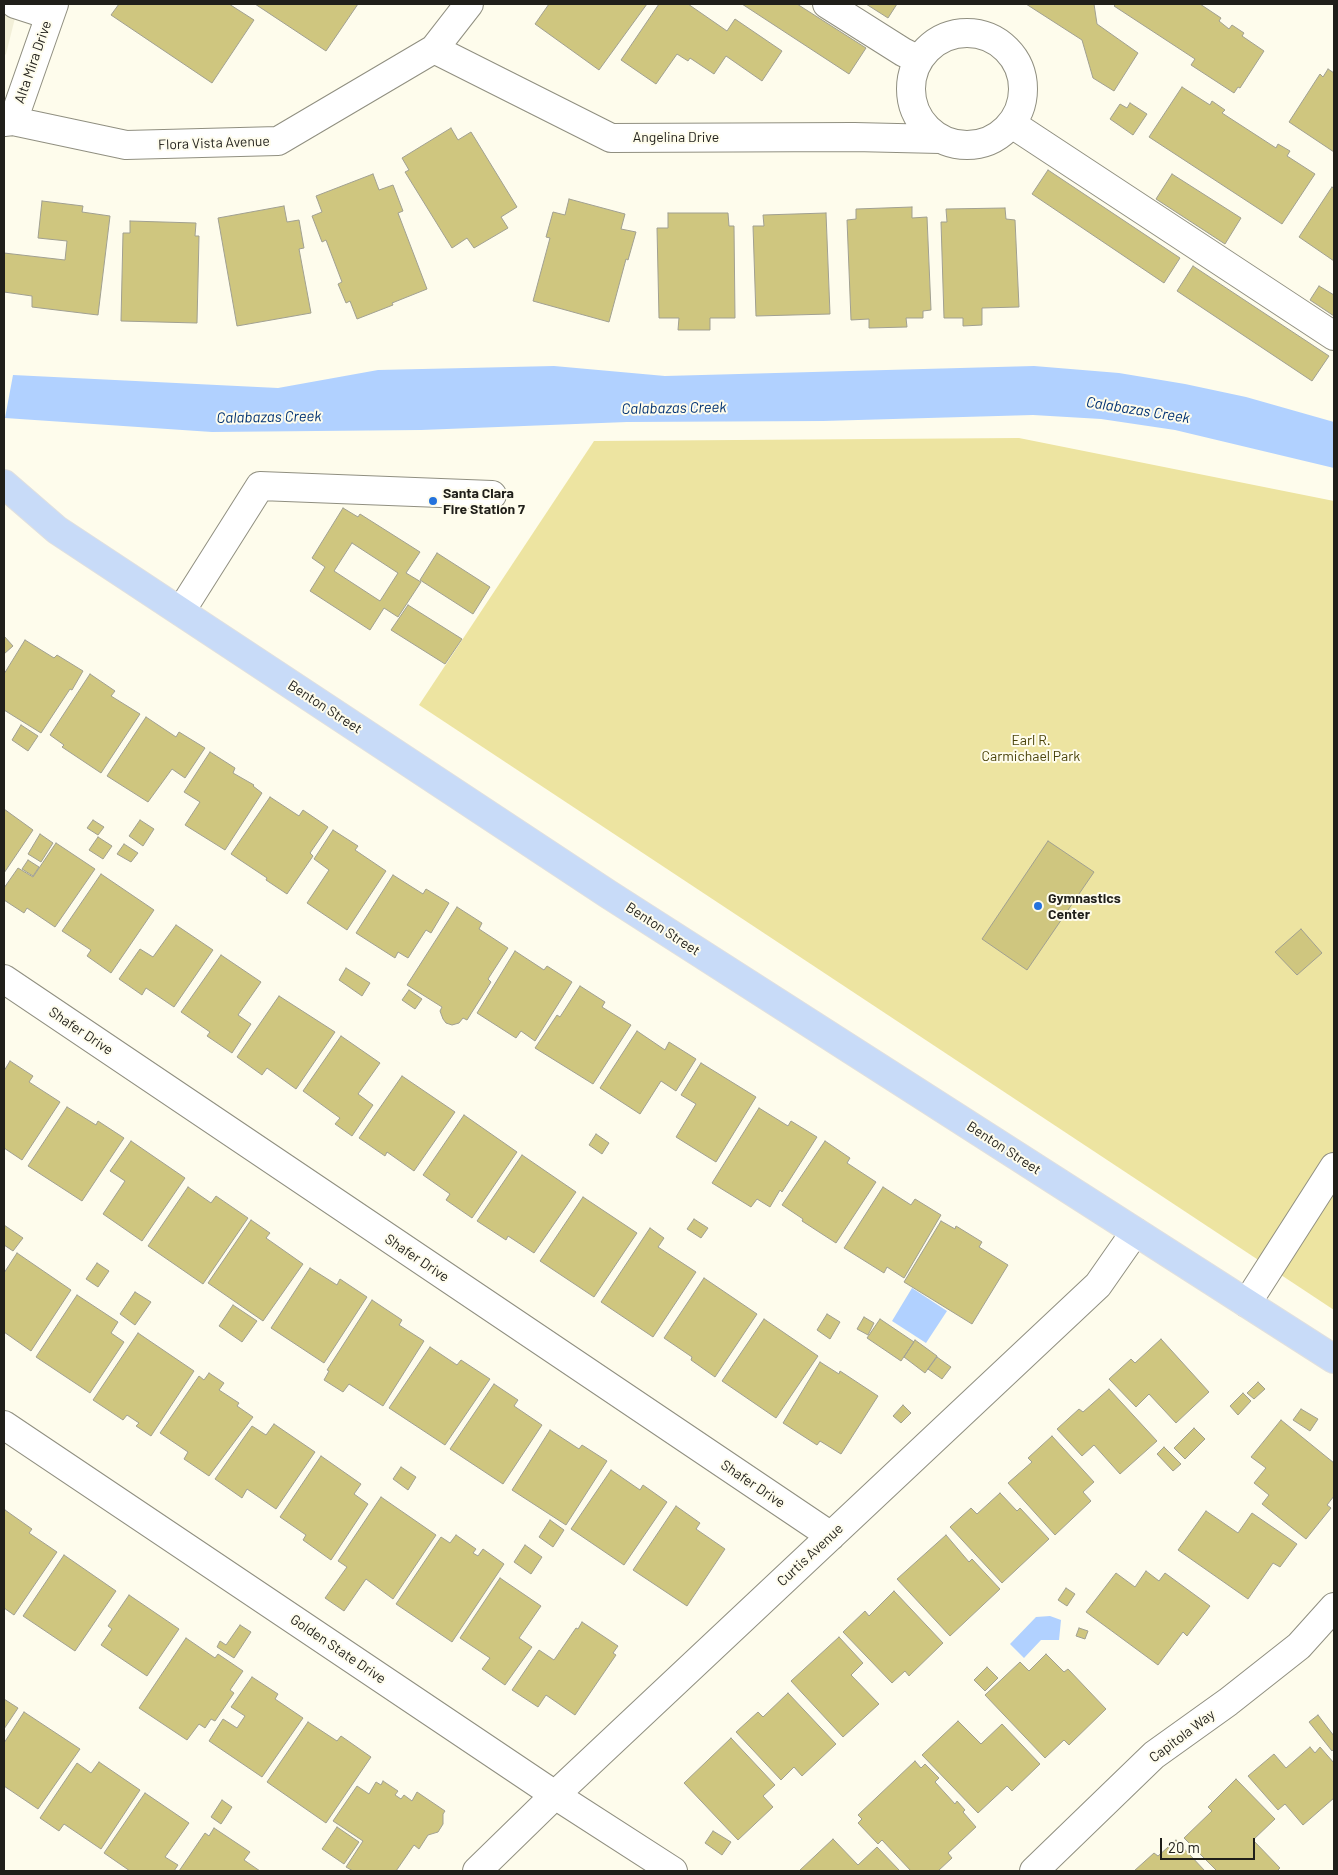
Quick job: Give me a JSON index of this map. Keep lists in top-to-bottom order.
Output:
{
  "streets": {
    "main road": ["Benton Street"],
    "street": [
      "Alta Mira Drive",
      "Angelina Drive",
      "Flora Vista Avenue",
      "Shafer Drive",
      "Curtis Avenue",
      "Golden State Drive",
      "Capitola Way"
    ]
  },
  "crossings": [
    ["Alta Mira Drive", "Flora Vista Avenue"],
    ["Angelina Drive", "Flora Vista Avenue"],
    ["Benton Street", "Curtis Avenue"],
    ["Shafer Drive", "Curtis Avenue"],
    ["Curtis Avenue", "Golden State Drive"]
  ],
  "water": ["Calabazas Creek"],
  "parks": ["Earl R. Carmichael Park"],
  "places": ["Santa Clara Fire Station 7", "Gymnastics Center"],
  "scale_bar": "20 m"
}
